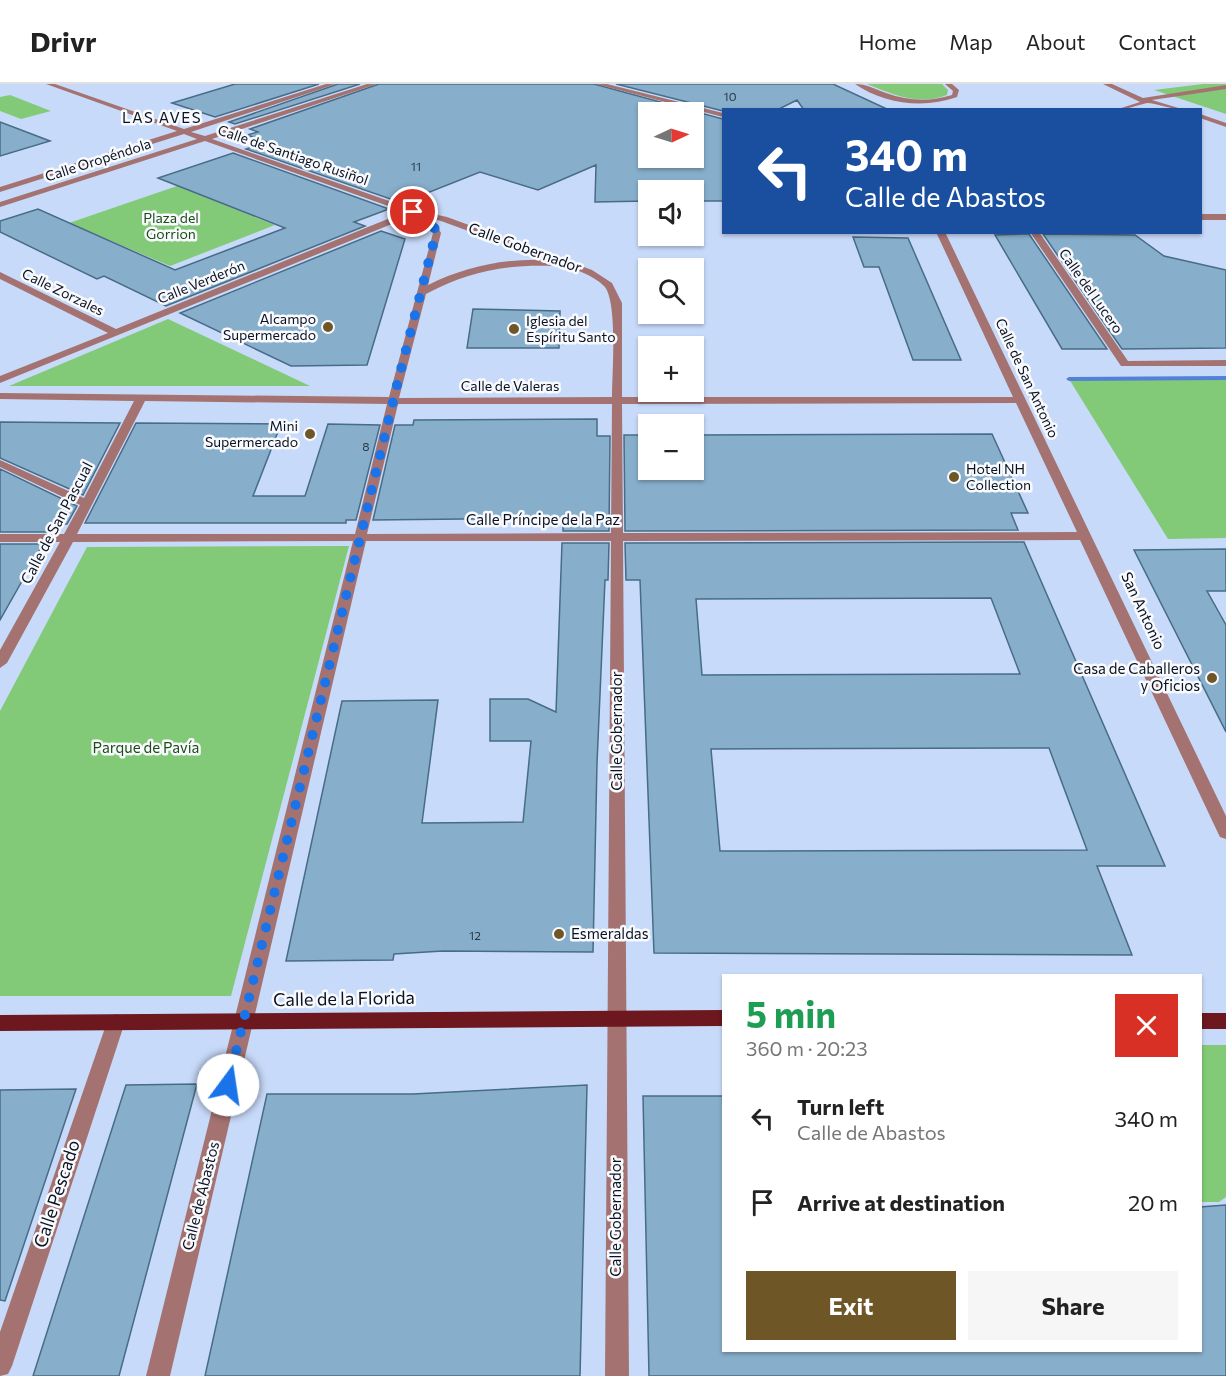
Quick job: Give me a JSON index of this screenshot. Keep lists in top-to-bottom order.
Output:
{
  "streets": {
    "main road": ["Calle de la Florida"],
    "street": [
      "Calle de Santiago Rusiñol",
      "Calle Oropéndola",
      "Calle Gobernador",
      "Calle Verderón",
      "Calle del Lucero",
      "Calle Zorzales",
      "Calle de San Antonio",
      "Calle de Valeras",
      "Calle Príncipe de la Paz",
      "Calle de San Pascual",
      "San Antonio",
      "Calle Pescado",
      "Calle de Abastos"
    ]
  },
  "crossings": [
    ["Calle de Santiago Rusiñol", "Calle Oropéndola"],
    ["Calle de Santiago Rusiñol", "Calle Gobernador"],
    ["Calle de Santiago Rusiñol", "Calle Verderón"],
    ["Calle de Santiago Rusiñol", "Calle de Abastos"],
    ["Calle Gobernador", "Calle de Valeras"],
    ["Calle Gobernador", "Calle Príncipe de la Paz"],
    ["Calle Gobernador", "Calle de la Florida"],
    ["Calle Gobernador", "Calle de Abastos"],
    ["Calle Verderón", "Calle Zorzales"],
    ["Calle de San Antonio", "Calle de Valeras"],
    ["Calle de San Antonio", "Calle Príncipe de la Paz"],
    ["Calle de San Antonio", "San Antonio"],
    ["Calle de Valeras", "Calle de San Pascual"],
    ["Calle de Valeras", "Calle de Abastos"],
    ["Calle Príncipe de la Paz", "Calle de San Pascual"],
    ["Calle Príncipe de la Paz", "San Antonio"],
    ["Calle Príncipe de la Paz", "Calle de Abastos"],
    ["Calle de la Florida", "Calle Pescado"],
    ["Calle de la Florida", "Calle de Abastos"]
  ],
  "districts": ["LAS AVES"],
  "parks": ["Plaza del Gorrion", "Parque de Pavía"],
  "places": [
    "Alcampo Supermercado",
    "Iglesia del Espíritu Santo",
    "Mini Supermercado",
    "Hotel NH Collection",
    "Casa de Caballeros y Oficios",
    "Esmeraldas"
  ],
  "house_numbers": [
    "10",
    "11",
    "8",
    "12"
  ],
  "north": "right",
  "page": {
    "header": "Drivr",
    "nav": [
      "Home",
      "Map",
      "About",
      "Contact"
    ],
    "map_buttons": ["+", "−"],
    "turn": ["340 m", "Calle de Abastos"],
    "heading": ["5 min", "360 m · 20:23"],
    "list": [
      {
        "name": "Turn left",
        "note": "Calle de Abastos",
        "value": "340 m"
      },
      {
        "name": "Arrive at destination",
        "value": "20 m"
      }
    ],
    "buttons": ["Exit", "Share"]
  }
}
